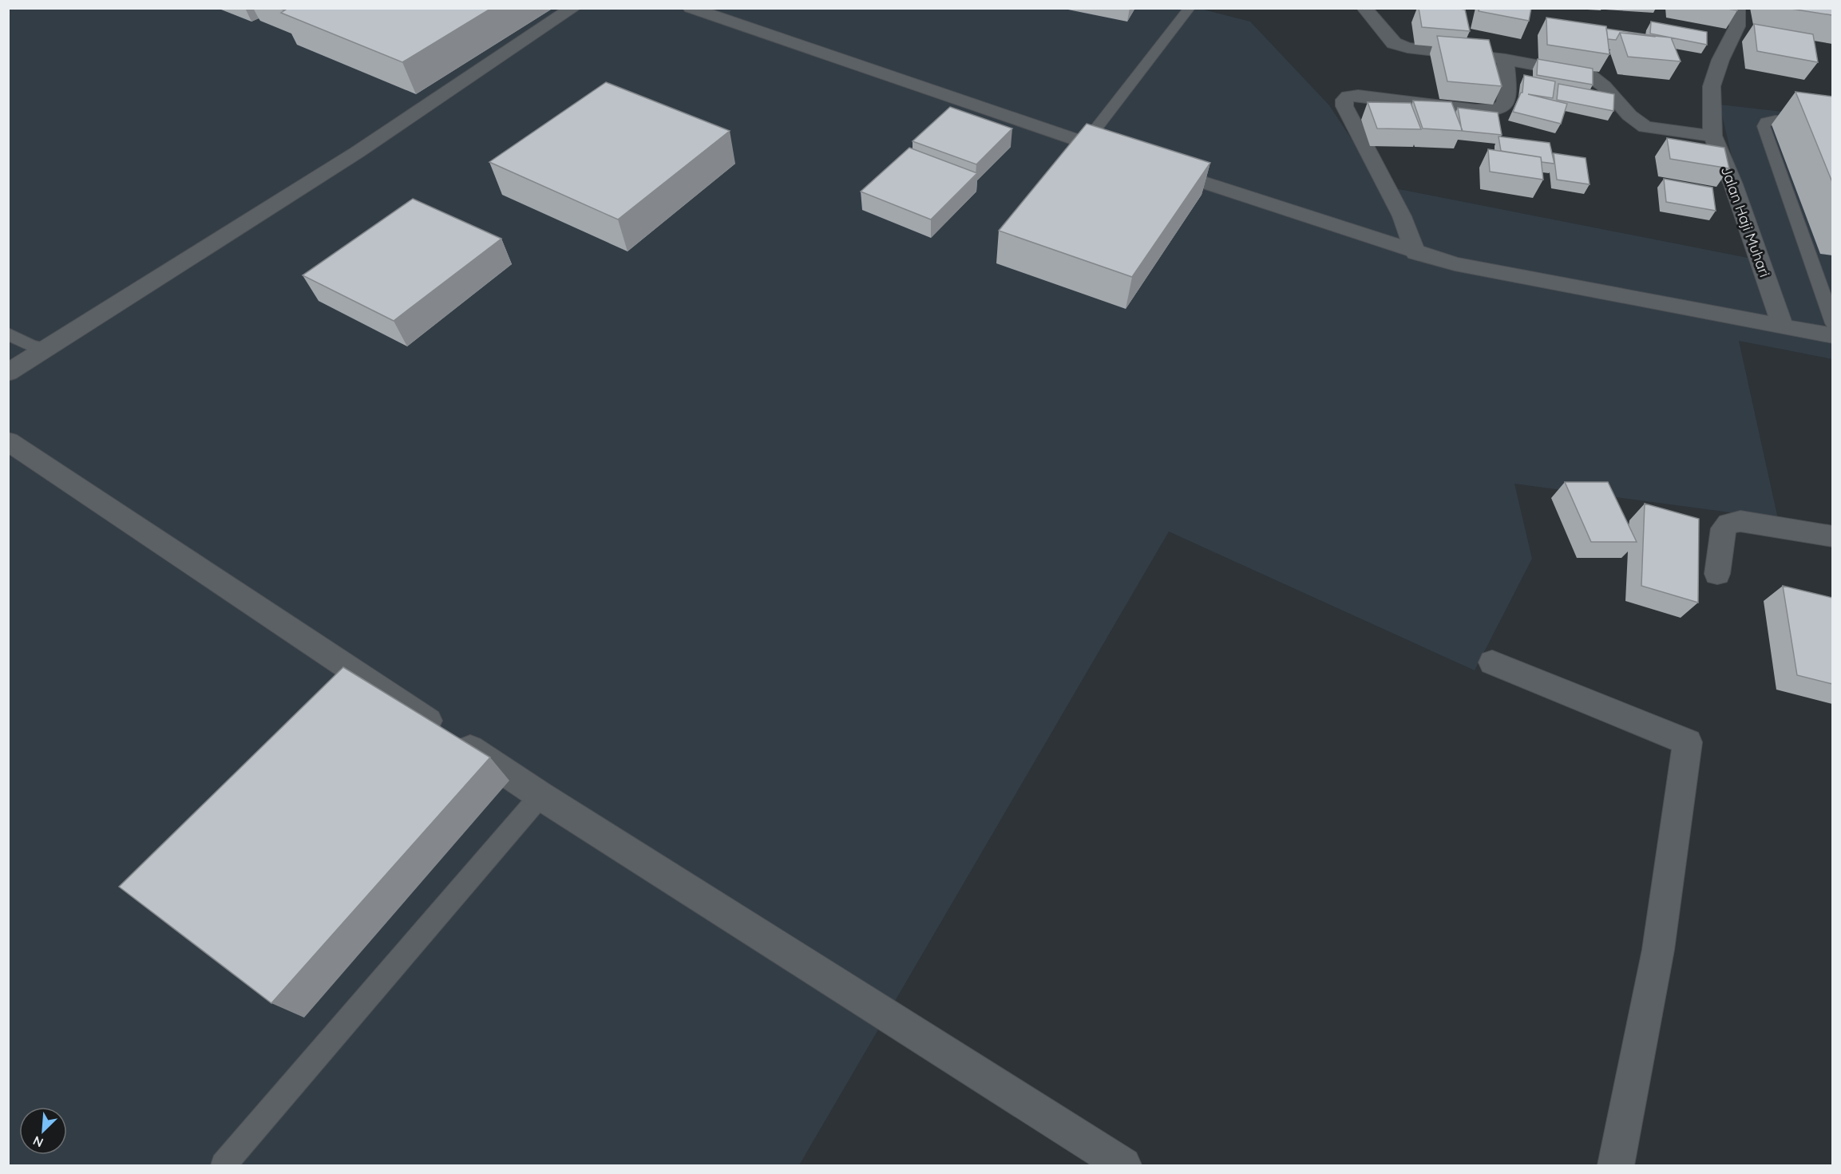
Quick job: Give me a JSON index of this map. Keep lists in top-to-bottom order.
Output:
{
  "streets": {
    "street": ["Jalan Haji Muhari"]
  },
  "north": "bottom left"
}
